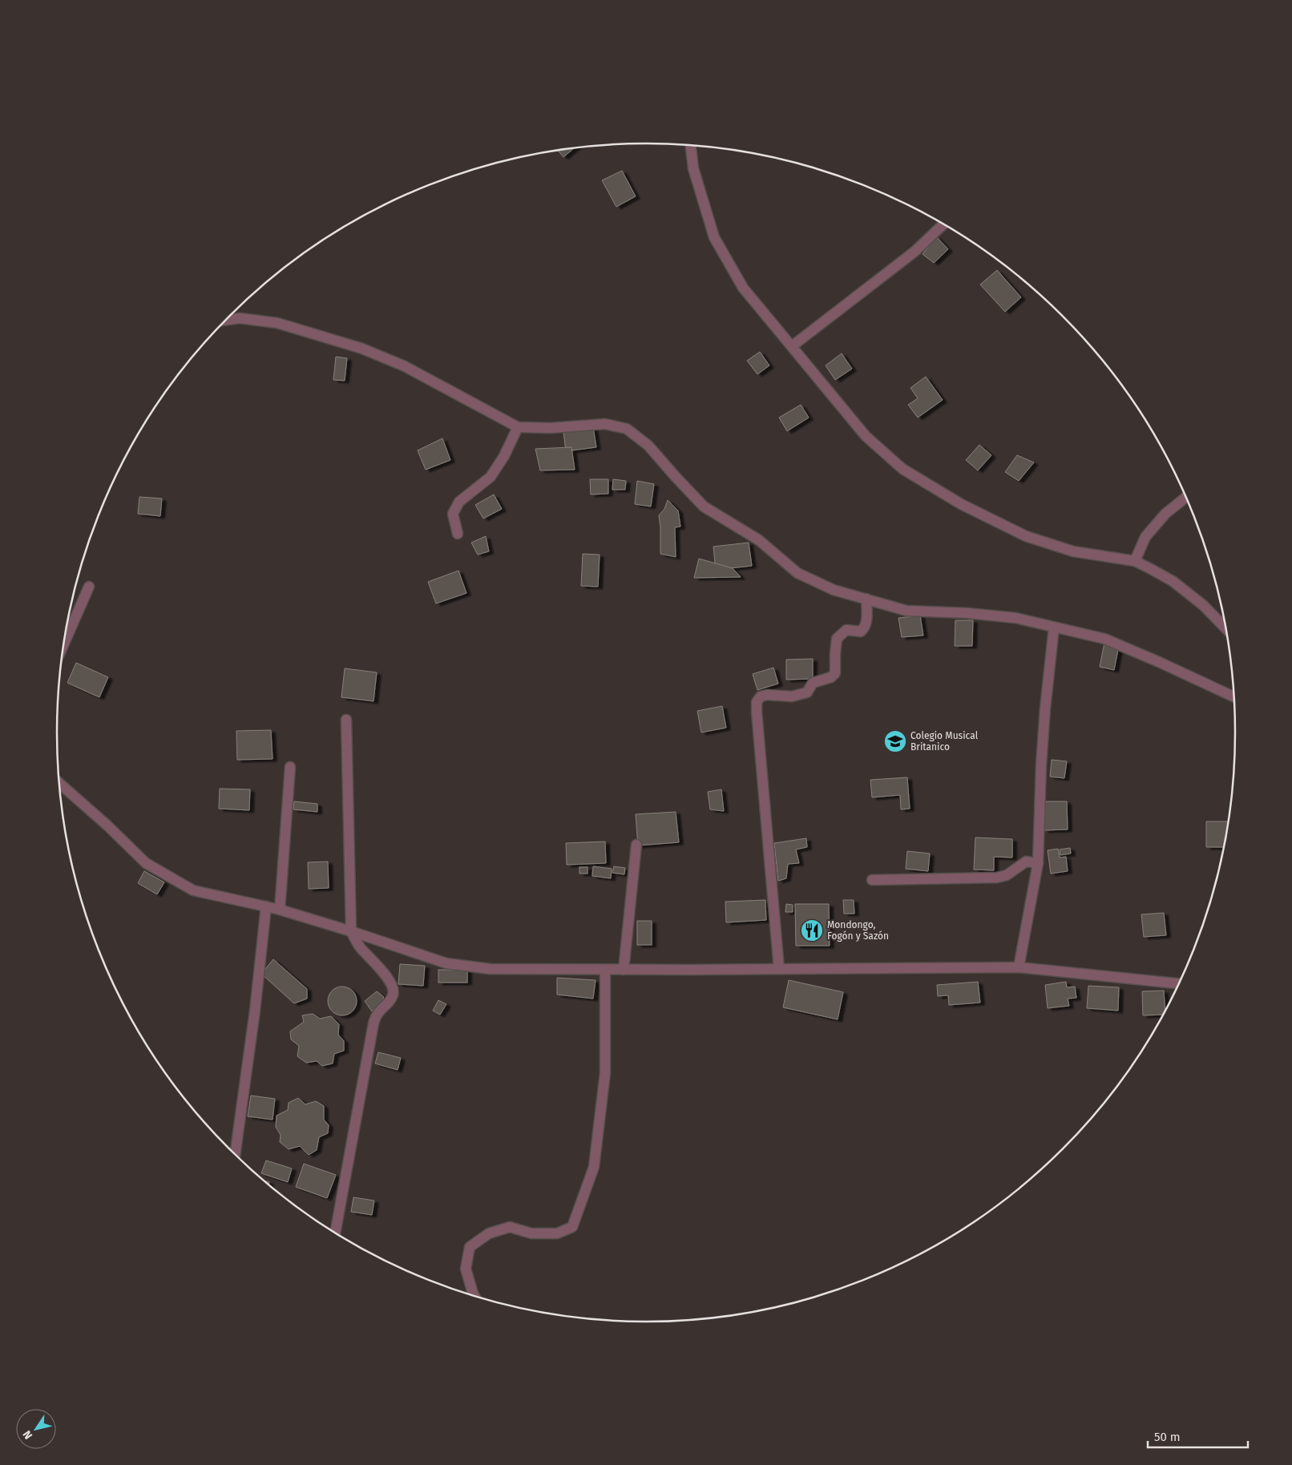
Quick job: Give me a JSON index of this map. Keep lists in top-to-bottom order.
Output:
{
  "places": {
    "school or university": ["Colegio Musical Britanico"],
    "restaurant": ["Mondongo, Fogón y Sazón"]
  },
  "scale_bar": "50 m",
  "north": "bottom left"
}
